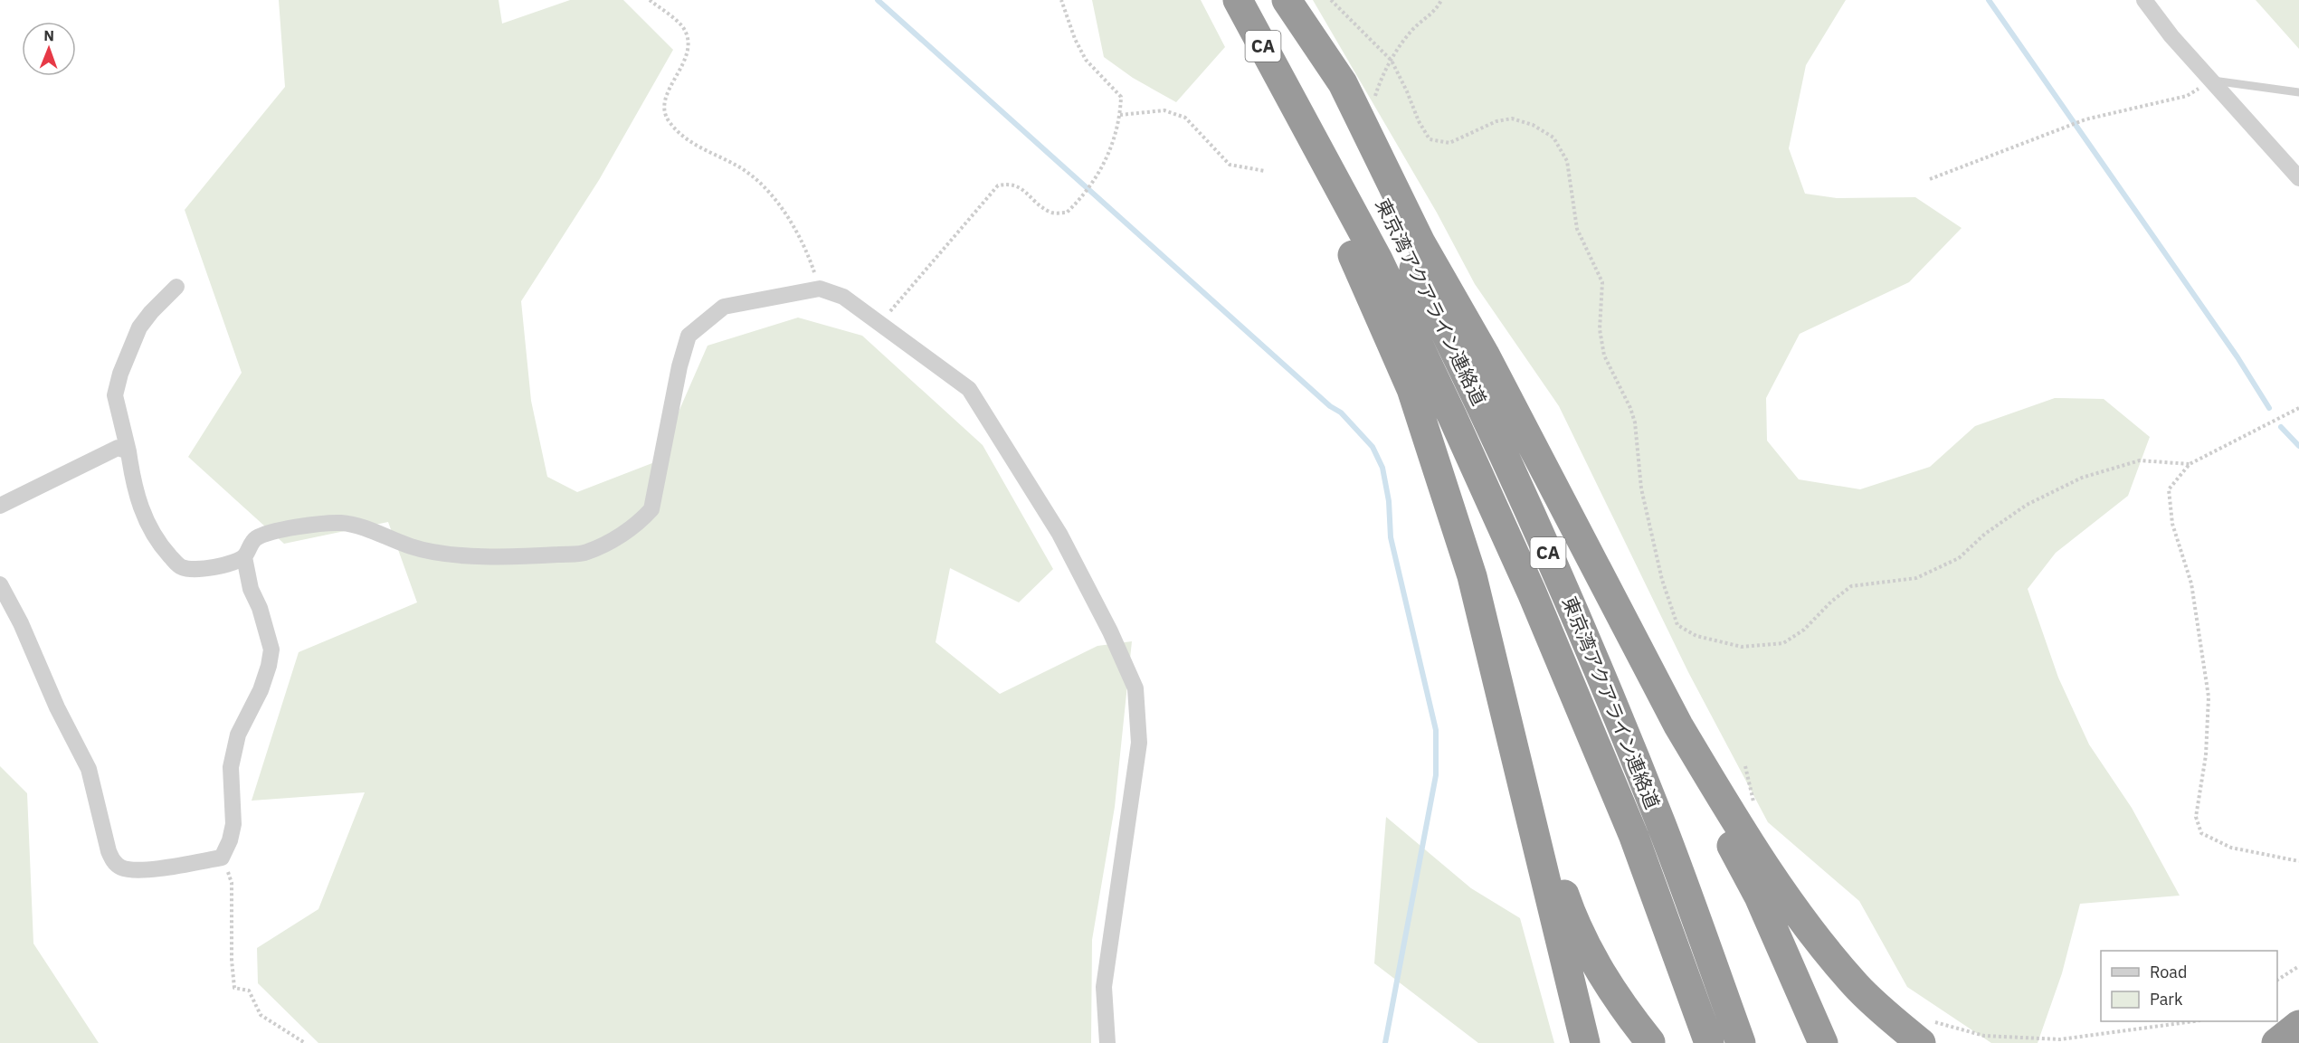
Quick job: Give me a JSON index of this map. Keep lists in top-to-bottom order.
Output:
{
  "streets": {
    "highway": ["CA", "東京湾アクアライン連絡道"]
  },
  "legend": ["Road", "Park"],
  "north": "top"
}
